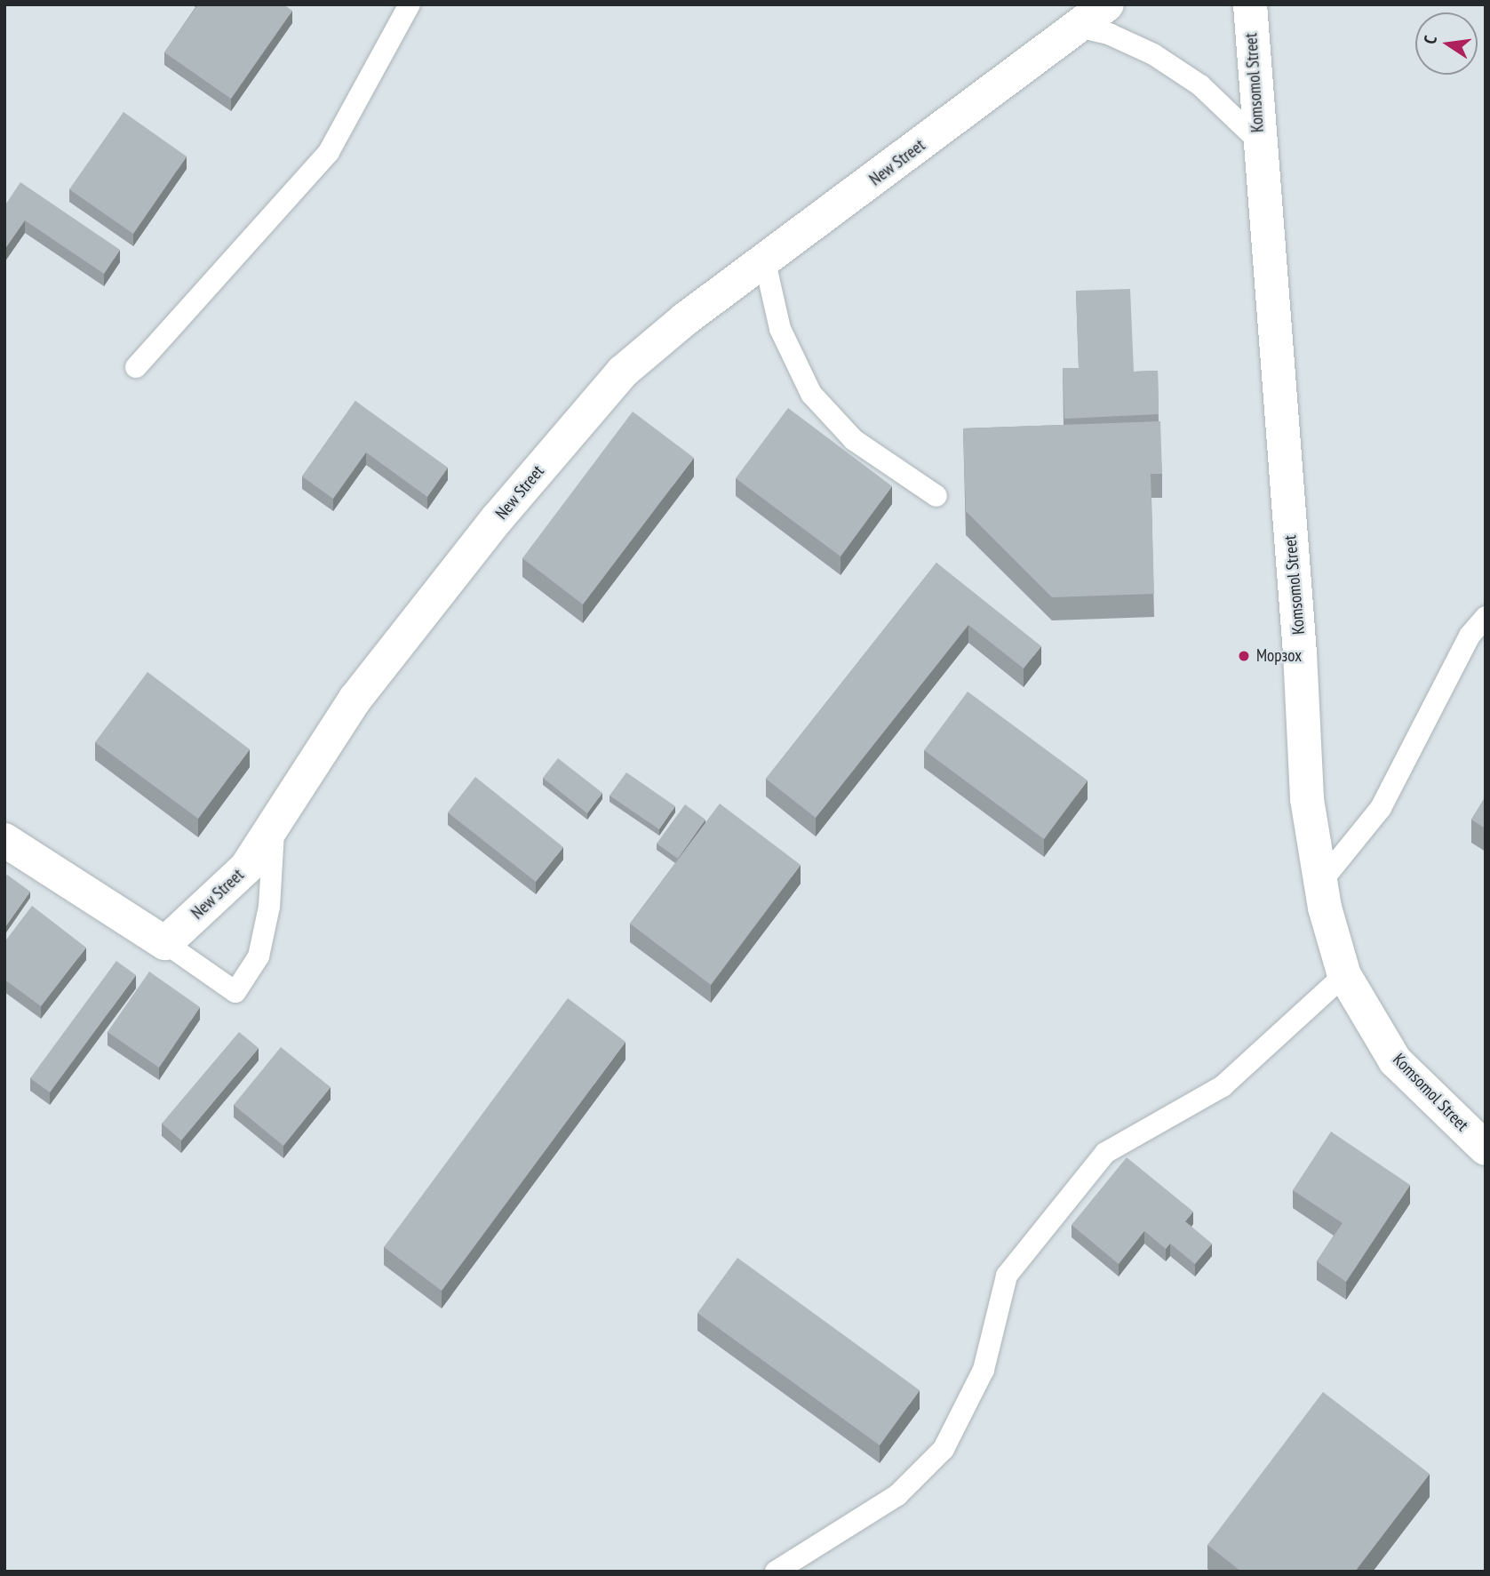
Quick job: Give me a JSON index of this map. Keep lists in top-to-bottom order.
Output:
{
  "streets": {
    "street": ["Komsomol Street", "New Street"]
  },
  "places": ["Морзох"],
  "north": "left"
}
